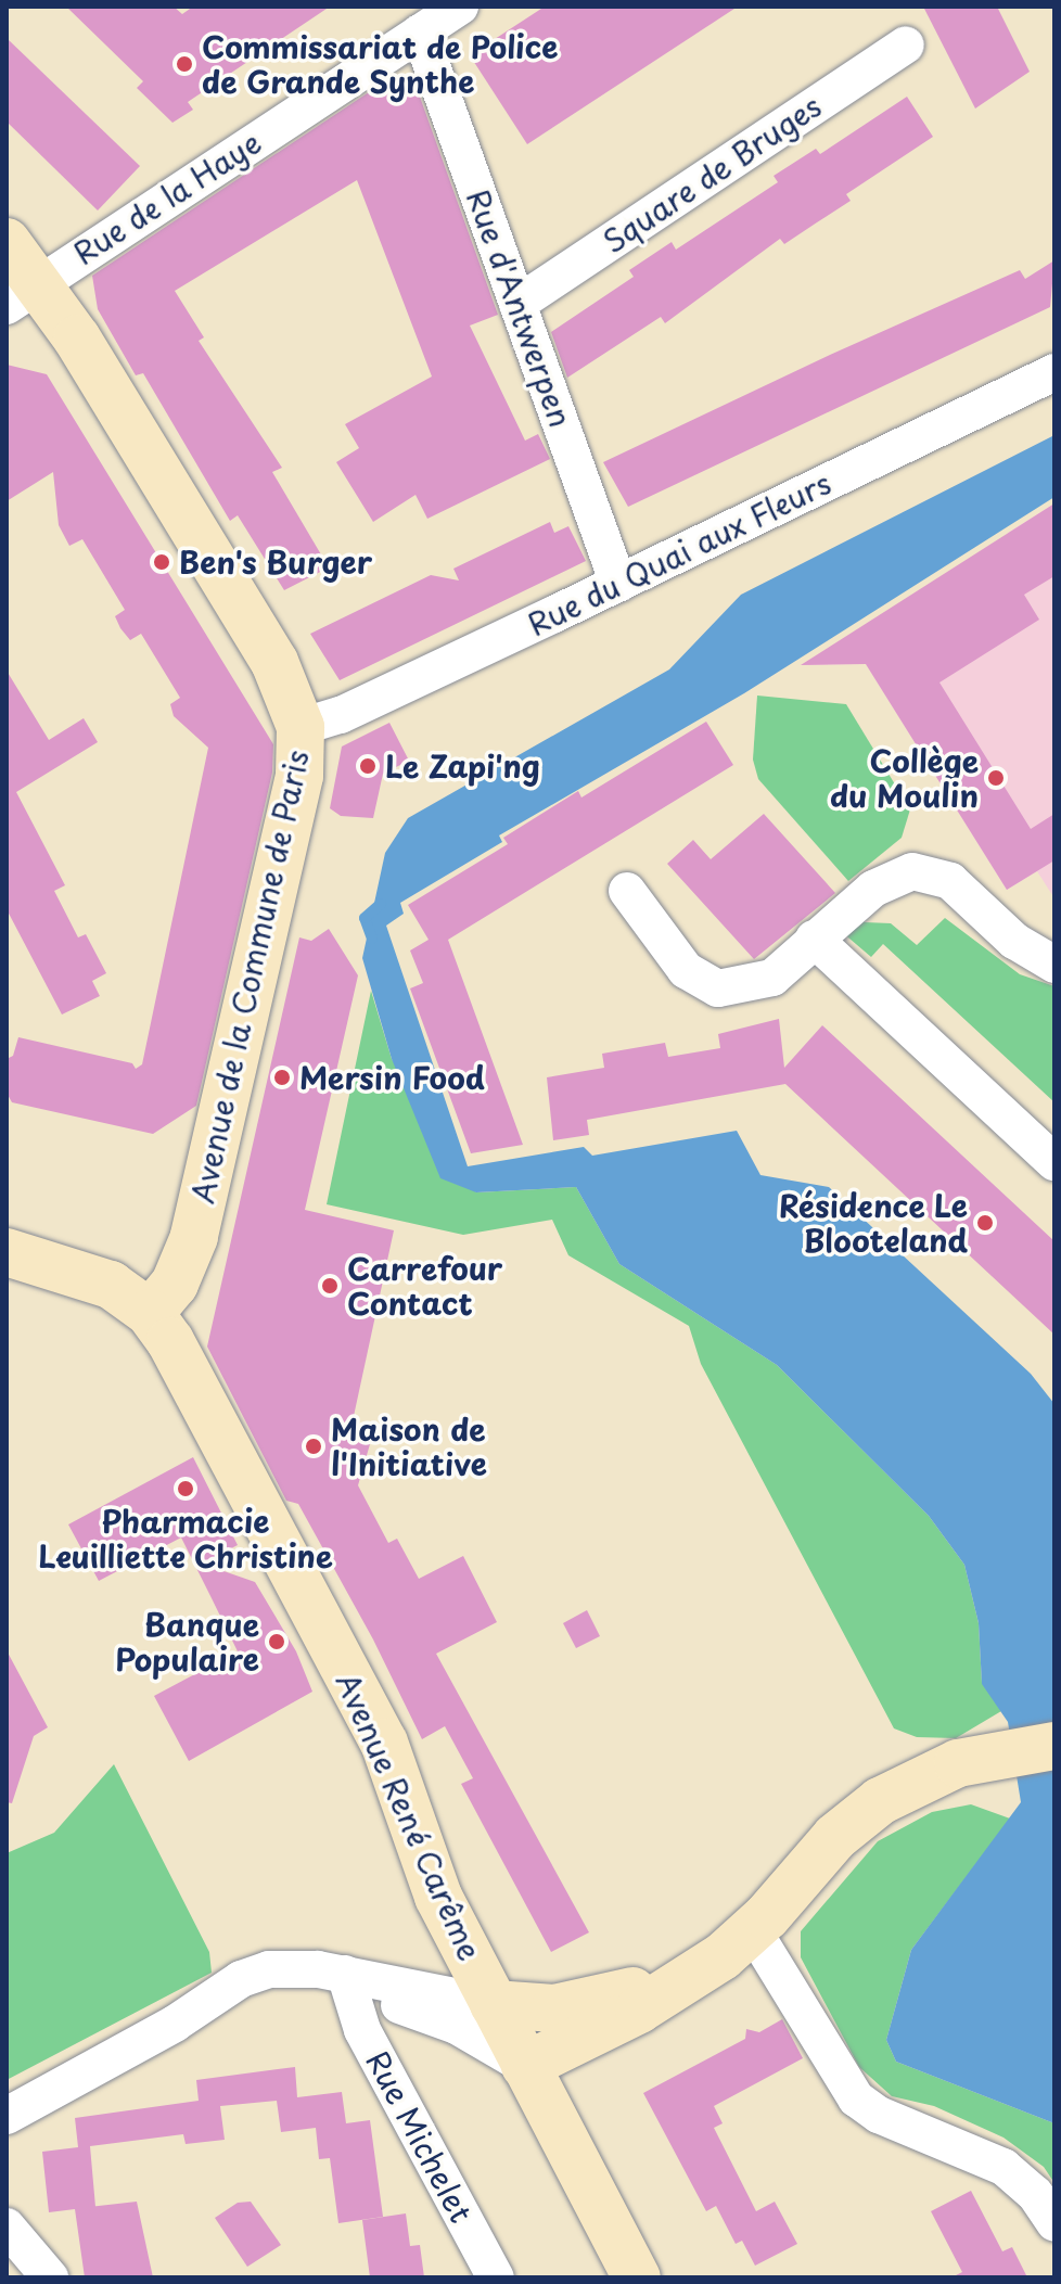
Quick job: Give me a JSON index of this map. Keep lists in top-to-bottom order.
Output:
{
  "streets": {
    "street": [
      "Square de Bruges",
      "Rue de la Haye",
      "Rue d'Antwerpen",
      "Rue du Quai aux Fleurs",
      "Avenue de la Commune de Paris",
      "Avenue René Carême",
      "Rue Michelet"
    ]
  },
  "crossings": [
    ["Square de Bruges", "Rue d'Antwerpen"],
    ["Rue de la Haye", "Rue d'Antwerpen"],
    ["Rue de la Haye", "Avenue de la Commune de Paris"],
    ["Rue d'Antwerpen", "Rue du Quai aux Fleurs"],
    ["Rue du Quai aux Fleurs", "Avenue de la Commune de Paris"],
    ["Avenue de la Commune de Paris", "Avenue René Carême"],
    ["Avenue René Carême", "Rue Michelet"]
  ],
  "places": [
    "Commissariat de Police de Grande Synthe",
    "Ben's Burger",
    "Le Zapi'ng",
    "Collège du Moulin",
    "Mersin Food",
    "Résidence Le Blooteland",
    "Carrefour Contact",
    "Maison de l'Initiative",
    "Pharmacie Leuilliette Christine",
    "Banque Populaire"
  ]
}
